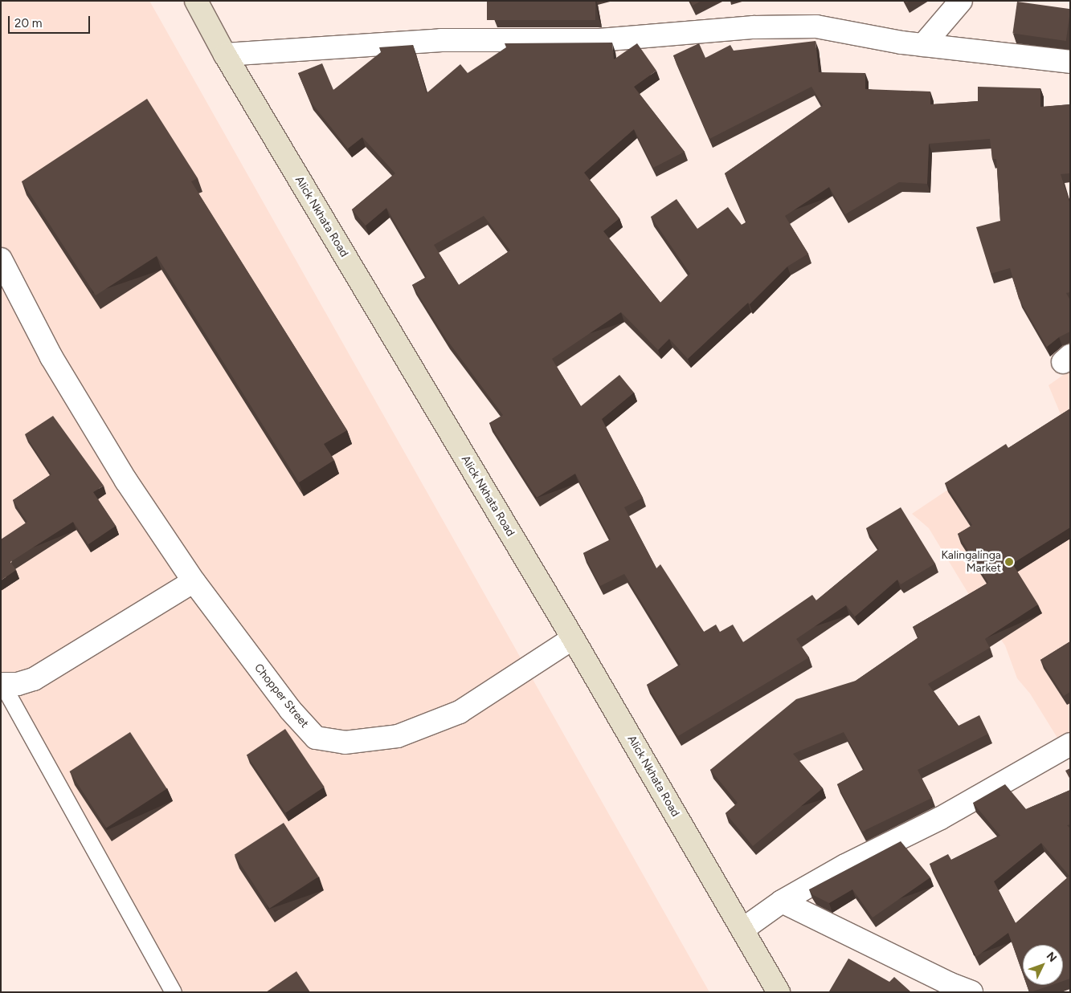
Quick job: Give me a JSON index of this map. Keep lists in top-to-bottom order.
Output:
{
  "streets": {
    "main road": ["Alick Nkhata Road"],
    "street": ["Chopper Street"]
  },
  "crossings": [
    ["Alick Nkhata Road", "Chopper Street"]
  ],
  "places": ["Kalingalinga Market"],
  "scale_bar": "20 m",
  "north": "top right"
}
